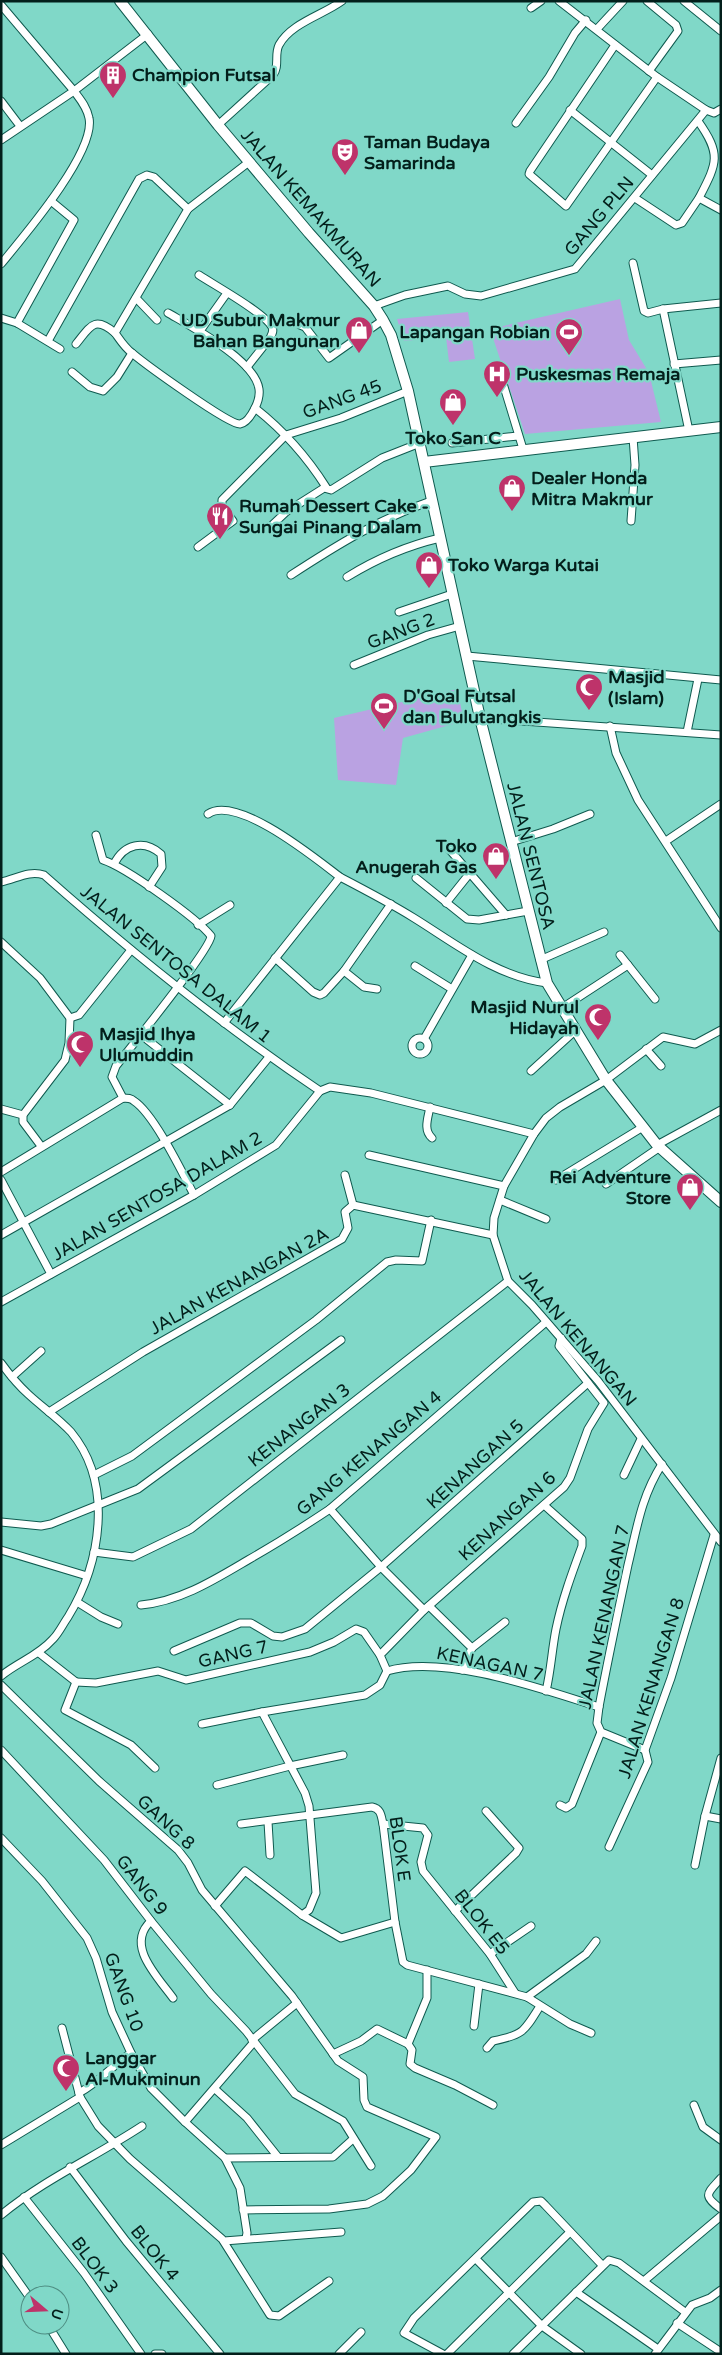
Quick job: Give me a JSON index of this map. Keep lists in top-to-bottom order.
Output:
{
  "streets": {
    "street": [
      "JALAN KEMAKMURAN",
      "GANG PLN",
      "GANG 45",
      "GANG 2",
      "JALAN SENTOSA",
      "JALAN SENTOSA DALAM 1",
      "JALAN SENTOSA DALAM 2",
      "JALAN KENANGAN 2A",
      "JALAN KENANGAN",
      "KENANGAN 3",
      "GANG KENANGAN 4",
      "KENANGAN 5",
      "KENANGAN 6",
      "JALAN KENANGAN 7",
      "GANG 7",
      "KENAGAN 7",
      "JALAN KENANGAN 8",
      "GANG 8",
      "BLOK E",
      "GANG 9",
      "BLOK E5",
      "GANG 10",
      "BLOK 4",
      "BLOK 3"
    ]
  },
  "crossings": [
    ["JALAN KEMAKMURAN", "GANG PLN"],
    ["JALAN KEMAKMURAN", "GANG 45"],
    ["JALAN KEMAKMURAN", "JALAN SENTOSA"],
    ["GANG 2", "JALAN SENTOSA"],
    ["JALAN SENTOSA", "JALAN KENANGAN"],
    ["JALAN SENTOSA DALAM 1", "JALAN SENTOSA DALAM 2"],
    ["JALAN KENANGAN", "KENANGAN 3"],
    ["JALAN KENANGAN", "GANG KENANGAN 4"],
    ["JALAN KENANGAN", "KENANGAN 6"],
    ["JALAN KENANGAN", "JALAN KENANGAN 7"],
    ["JALAN KENANGAN", "JALAN KENANGAN 8"],
    ["KENANGAN 5", "KENANGAN 6"],
    ["KENANGAN 6", "GANG 7"],
    ["JALAN KENANGAN 7", "KENAGAN 7"],
    ["JALAN KENANGAN 7", "JALAN KENANGAN 8"],
    ["GANG 8", "GANG 10"],
    ["BLOK E", "BLOK E5"]
  ],
  "places": {
    "building": ["Champion Futsal"],
    "theatre": ["Taman Budaya Samarinda"],
    "shop": [
      "UD Subur Makmur Bahan Bangunan",
      "Toko San C",
      "Dealer Honda Mitra Makmur",
      "Toko Warga Kutai",
      "Toko Anugerah Gas",
      "Rei Adventure Store"
    ],
    "sports": ["Lapangan Robian", "D'Goal Futsal dan Bulutangkis"],
    "hospital": ["Puskesmas Remaja"],
    "restaurant": ["Rumah Dessert Cake - Sungai Pinang Dalam"],
    "mosque": [
      "Masjid (Islam)",
      "Masjid Nurul Hidayah",
      "Masjid Ihya Ulumuddin",
      "Langgar Al-Mukminun"
    ]
  },
  "north": "right"
}
